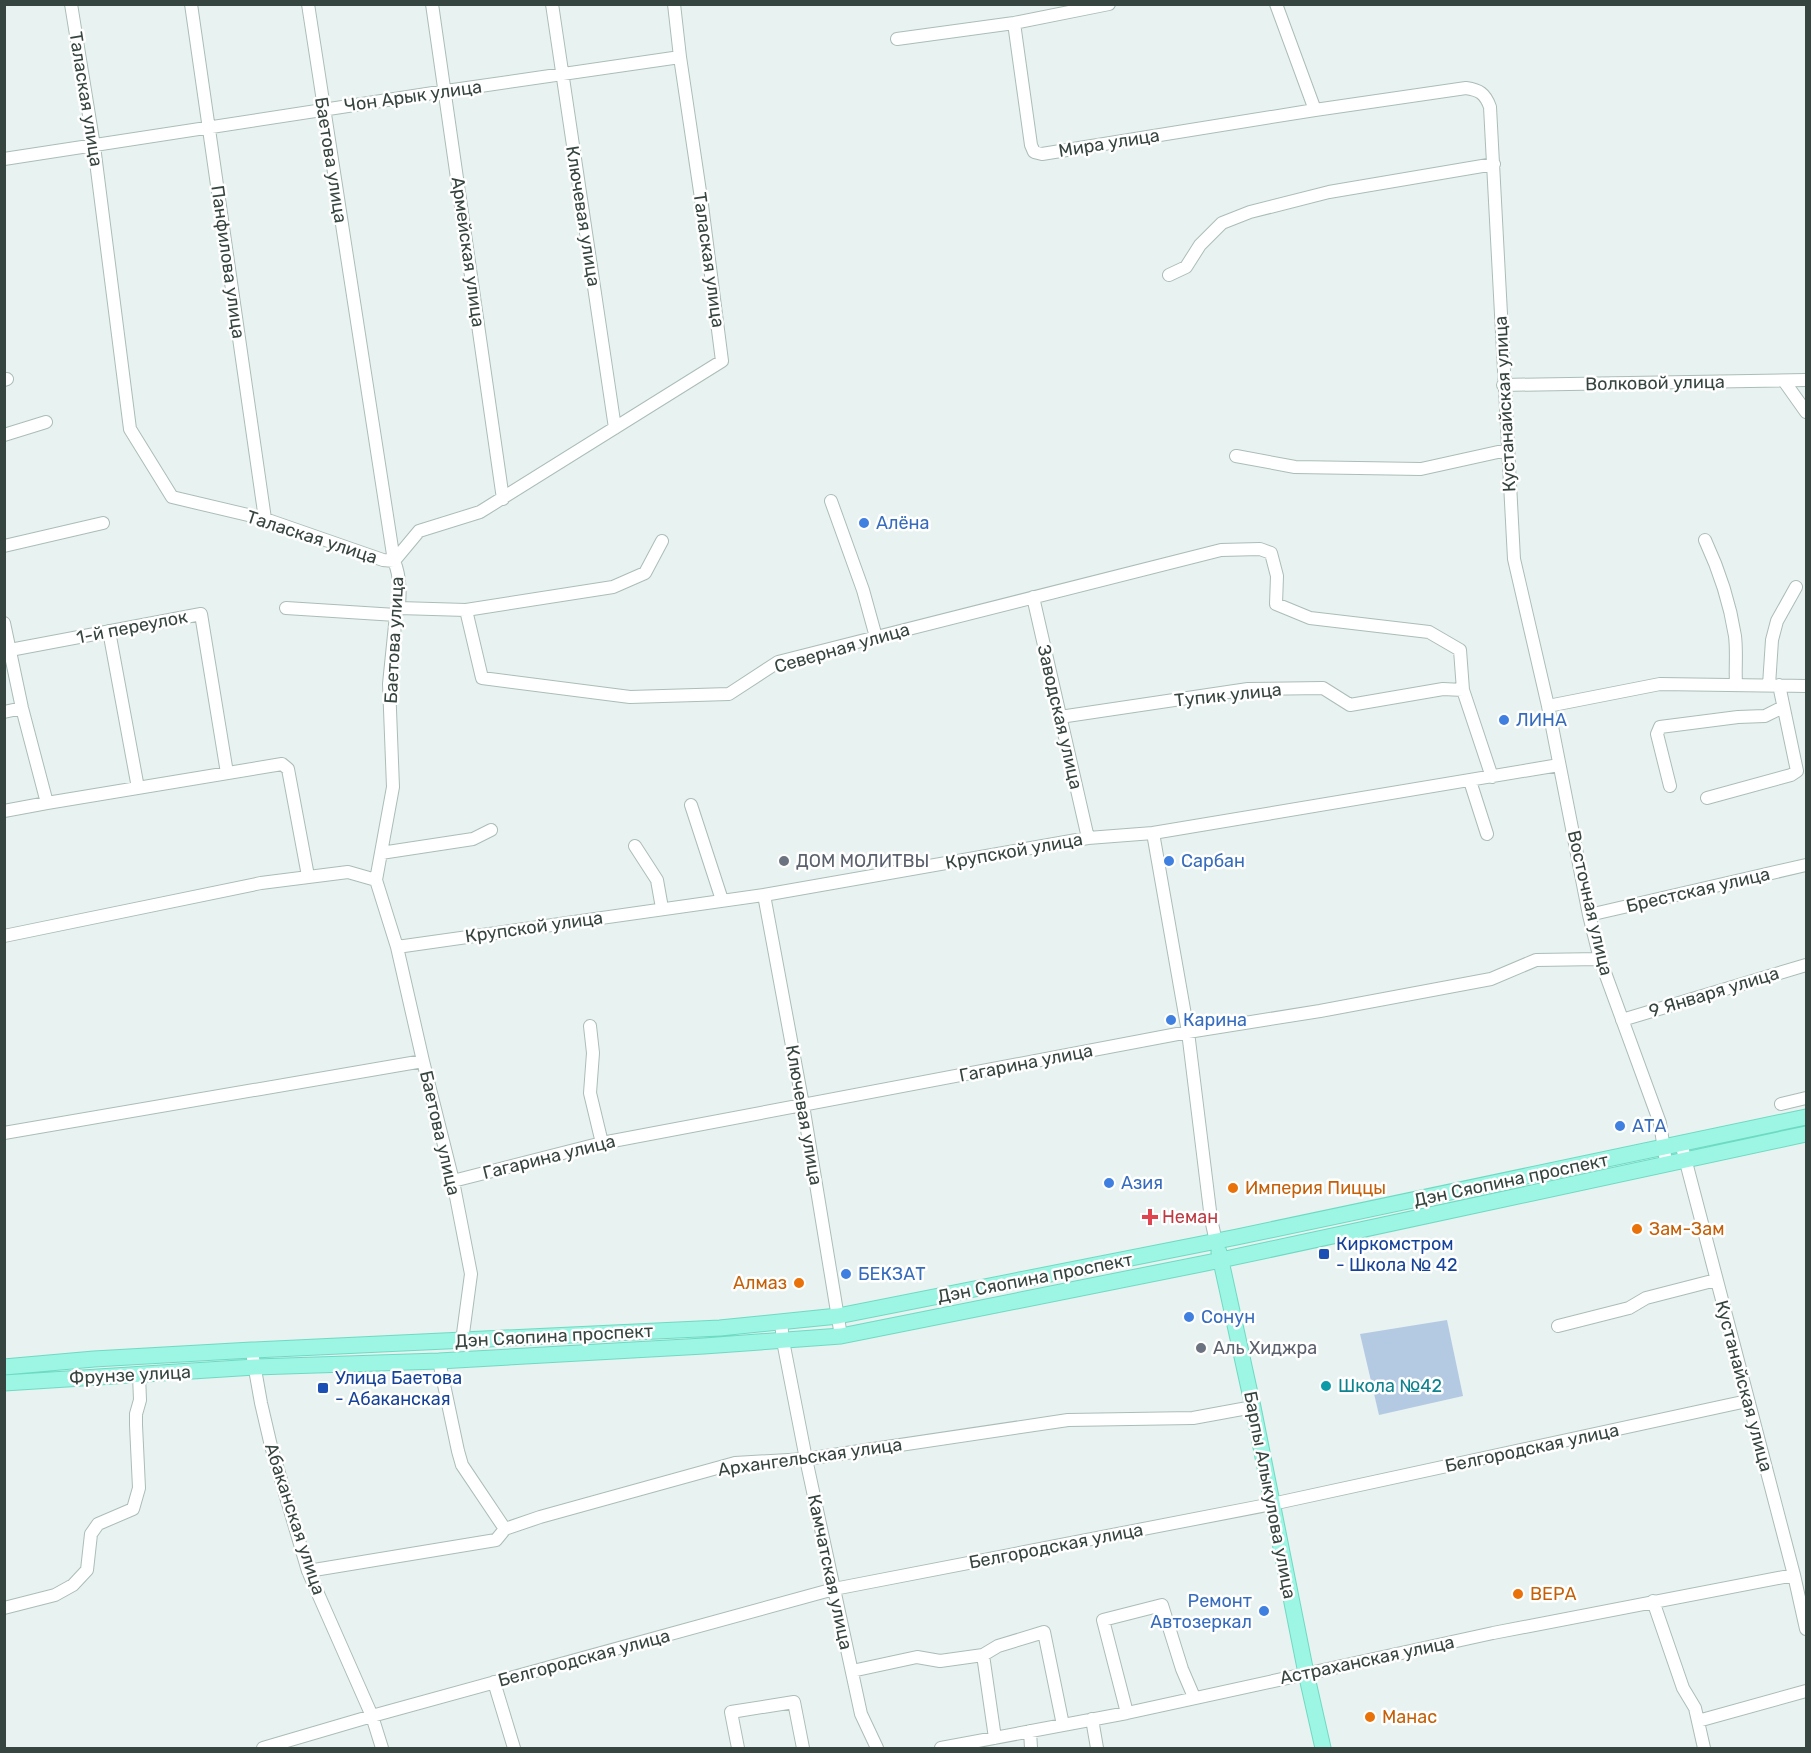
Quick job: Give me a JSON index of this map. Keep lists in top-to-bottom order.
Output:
{
  "streets": {
    "main road": ["Дэн Сяопина проспект", "Фрунзе улица", "Барпы Алыкулова улица"],
    "street": [
      "Чон Арык улица",
      "Талаская улица",
      "Мира улица",
      "Баетова улица",
      "Ключевая улица",
      "Армейская улица",
      "Панфилова улица",
      "Волковой улица",
      "Кустанайская улица",
      "1-й переулок",
      "Северная улица",
      "Тупик улица",
      "Заводская улица",
      "Крупской улица",
      "Брестская улица",
      "Восточная улица",
      "9 Января улица",
      "Гагарина улица",
      "Белгородская улица",
      "Архангельская улица",
      "Абаканская улица",
      "Камчатская улица",
      "Астраханская улица"
    ]
  },
  "crossings": [
    ["Чон Арык улица", "Талаская улица"],
    ["Чон Арык улица", "Баетова улица"],
    ["Чон Арык улица", "Ключевая улица"],
    ["Чон Арык улица", "Армейская улица"],
    ["Чон Арык улица", "Панфилова улица"],
    ["Талаская улица", "Баетова улица"],
    ["Талаская улица", "Ключевая улица"],
    ["Талаская улица", "Армейская улица"],
    ["Талаская улица", "Панфилова улица"],
    ["Мира улица", "Кустанайская улица"],
    ["Баетова улица", "Крупской улица"],
    ["Баетова улица", "Гагарина улица"],
    ["Баетова улица", "Дэн Сяопина проспект"],
    ["Ключевая улица", "Крупской улица"],
    ["Ключевая улица", "Гагарина улица"],
    ["Ключевая улица", "Дэн Сяопина проспект"],
    ["Волковой улица", "Кустанайская улица"],
    ["Кустанайская улица", "Восточная улица"],
    ["Кустанайская улица", "Дэн Сяопина проспект"],
    ["Кустанайская улица", "Белгородская улица"],
    ["Кустанайская улица", "Астраханская улица"],
    ["Северная улица", "Тупик улица"],
    ["Северная улица", "Заводская улица"],
    ["Тупик улица", "Заводская улица"],
    ["Заводская улица", "Крупской улица"],
    ["Крупской улица", "Восточная улица"],
    ["Брестская улица", "Восточная улица"],
    ["Восточная улица", "9 Января улица"],
    ["Восточная улица", "Гагарина улица"],
    ["Восточная улица", "Дэн Сяопина проспект"],
    ["Дэн Сяопина проспект", "Фрунзе улица"],
    ["Дэн Сяопина проспект", "Барпы Алыкулова улица"],
    ["Дэн Сяопина проспект", "Абаканская улица"],
    ["Дэн Сяопина проспект", "Камчатская улица"],
    ["Фрунзе улица", "Абаканская улица"],
    ["Белгородская улица", "Барпы Алыкулова улица"],
    ["Белгородская улица", "Абаканская улица"],
    ["Белгородская улица", "Камчатская улица"],
    ["Архангельская улица", "Барпы Алыкулова улица"],
    ["Архангельская улица", "Абаканская улица"],
    ["Архангельская улица", "Камчатская улица"],
    ["Барпы Алыкулова улица", "Астраханская улица"]
  ],
  "places": {
    "other": [
      "Алёна",
      "ЛИНА",
      "ДОМ МОЛИТВЫ",
      "Сарбан",
      "Карина",
      "АТА",
      "Азия",
      "Империя Пиццы",
      "Зам-Зам",
      "БЕКЗАТ",
      "Алмаз",
      "Сонун",
      "Аль Хиджра",
      "Школа №42",
      "ВЕРА",
      "Ремонт Автозеркал",
      "Манас"
    ],
    "health": ["Неман"],
    "transit": ["Киркомстром - Школа № 42", "Улица Баетова - Абаканская"]
  }
}
